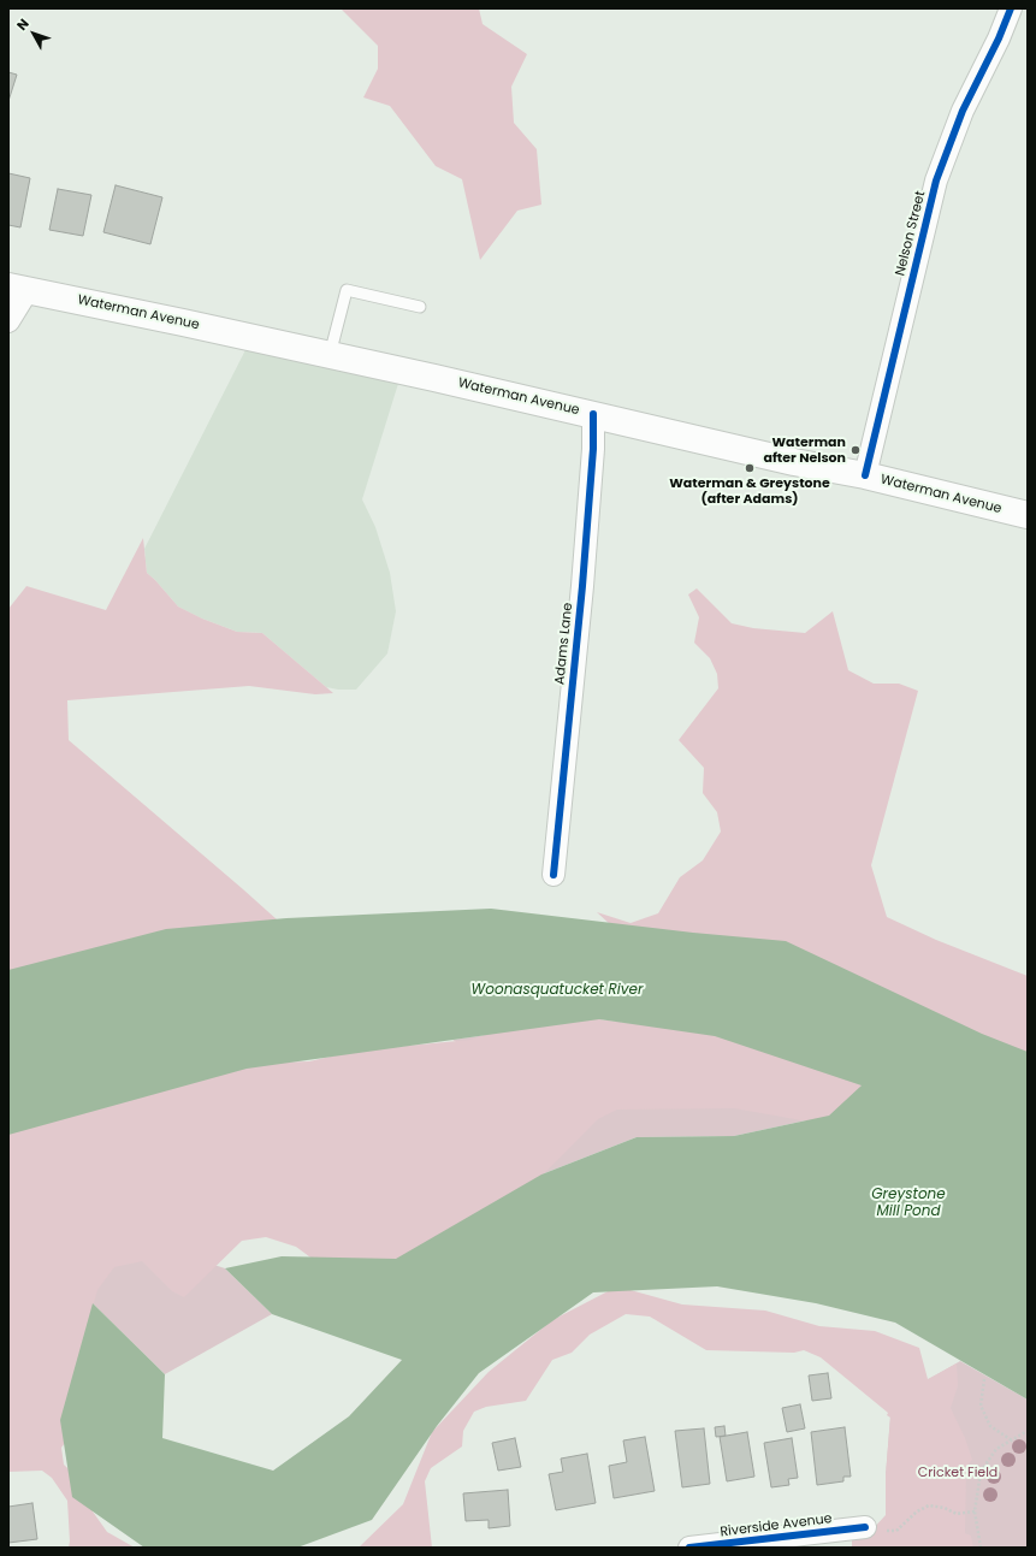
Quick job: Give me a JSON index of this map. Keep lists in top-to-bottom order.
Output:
{
  "streets": {
    "main road": ["Waterman Avenue"],
    "street": ["Nelson Street", "Adams Lane", "Riverside Avenue"]
  },
  "crossings": [
    ["Nelson Street", "Waterman Avenue"],
    ["Waterman Avenue", "Adams Lane"]
  ],
  "water": ["Woonasquatucket River", "Greystone Mill Pond"],
  "parks": ["Cricket Field"],
  "places": ["Waterman after Nelson", "Waterman & Greystone (after Adams)"],
  "north": "top left"
}
